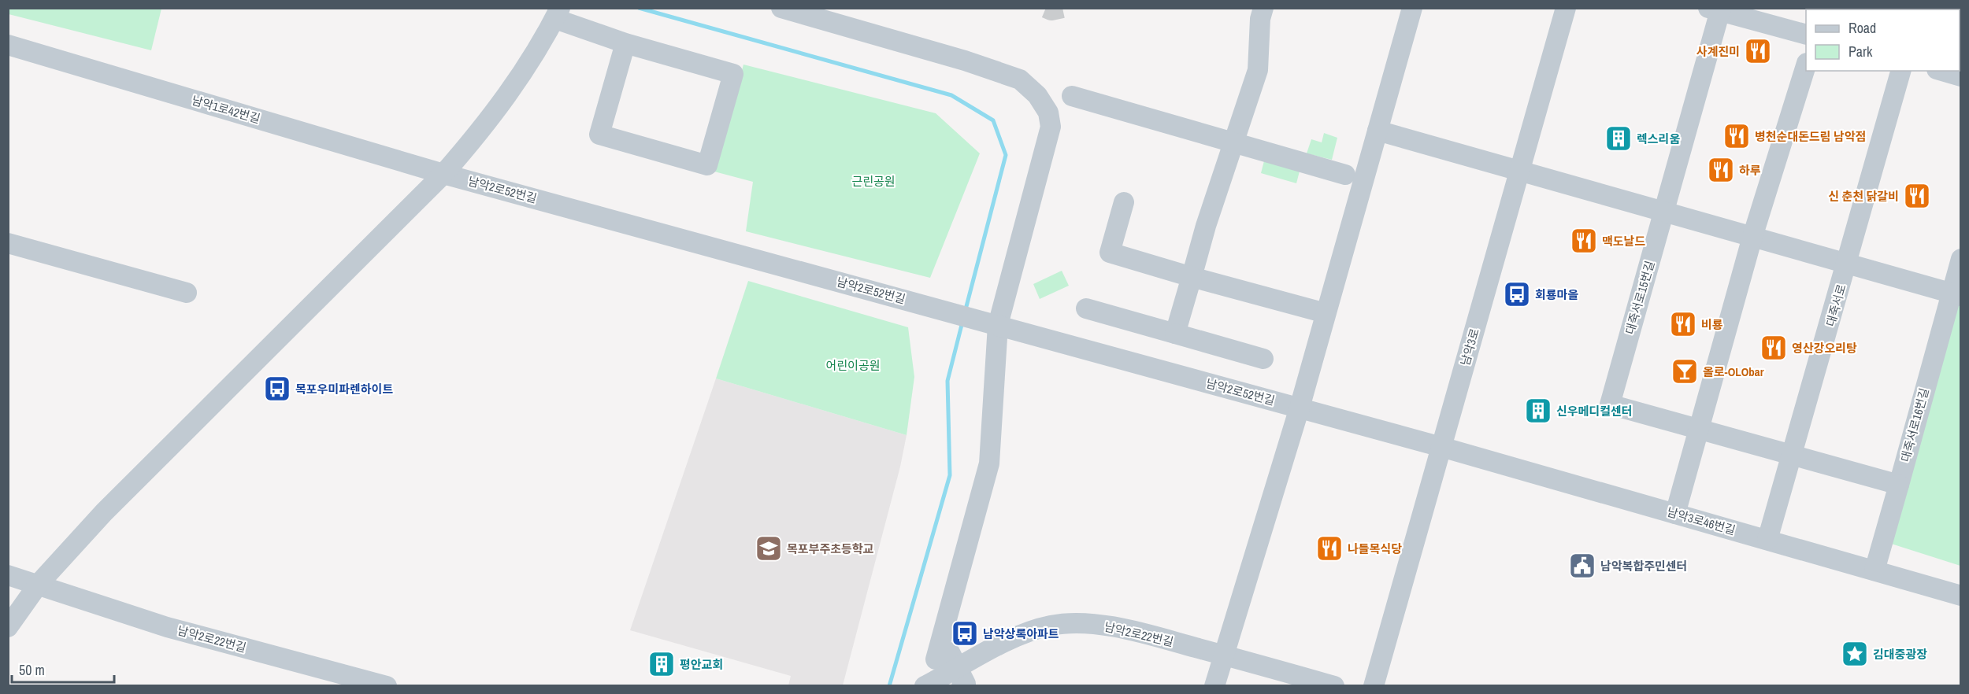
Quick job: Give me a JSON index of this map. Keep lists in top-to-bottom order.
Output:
{
  "streets": {
    "street": [
      "남악1로42번길",
      "남악2로52번길",
      "대죽서로15번길",
      "대죽서로",
      "남악3로",
      "대죽서로16번길",
      "남악3로46번길",
      "남악2로22번길"
    ]
  },
  "crossings": [
    ["남악1로42번길", "남악2로52번길"],
    ["남악2로52번길", "남악3로"],
    ["남악2로52번길", "남악3로46번길"],
    ["대죽서로15번길", "대죽서로"],
    ["대죽서로", "남악3로46번길"],
    ["남악3로", "남악3로46번길"],
    ["대죽서로16번길", "남악3로46번길"]
  ],
  "parks": ["근린공원", "어린이공원"],
  "places": {
    "restaurant": [
      "사계진미",
      "병천순대돈드림 남악점",
      "하루",
      "신 춘천 닭갈비",
      "맥도날드",
      "비룡",
      "영산강오리탕",
      "나들목식당"
    ],
    "building": ["렉스리움", "신우메디컬센터", "평안교회"],
    "bus stop": ["회룡마을", "목포우미파렌하이트", "남악상록아파트"],
    "bar": ["올로-OLObar"],
    "school or university": ["목포부주초등학교"],
    "public building": ["남악복합주민센터"],
    "place": ["김대중광장"]
  },
  "legend": ["Road", "Park"],
  "scale_bar": "50 m"
}
